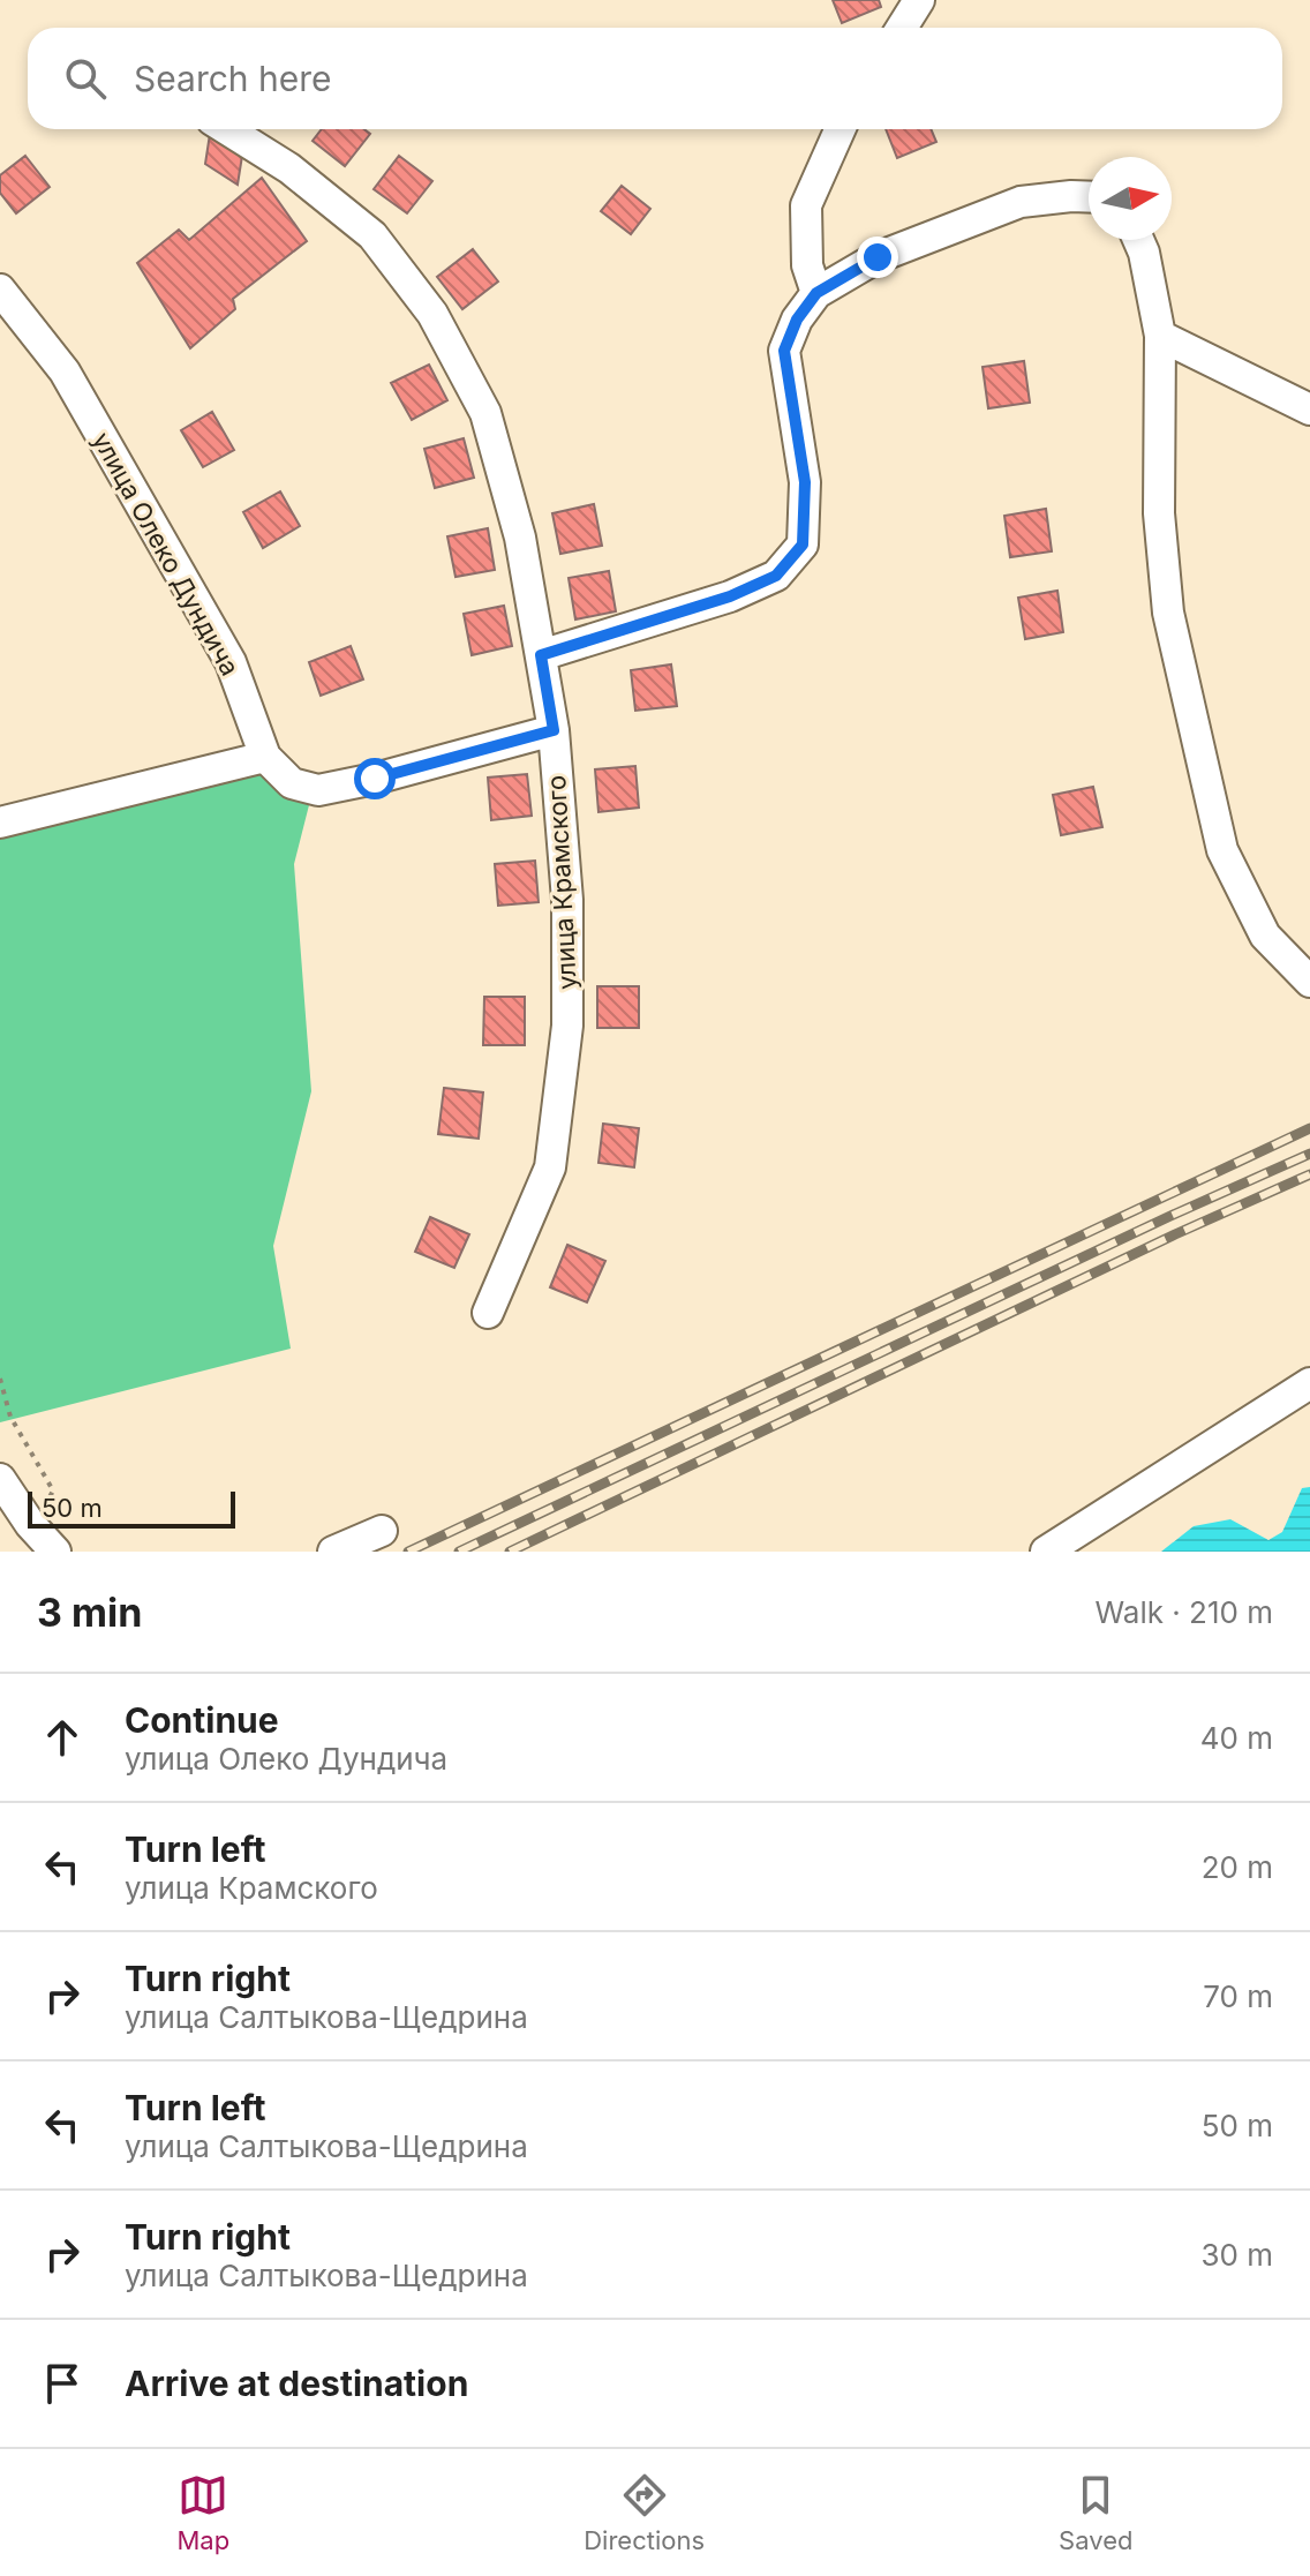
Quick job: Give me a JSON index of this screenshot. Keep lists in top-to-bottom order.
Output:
{
  "streets": {
    "street": ["улица Олеко Дундича", "улица Крамского"]
  },
  "scale_bar": "50 m",
  "north": "right",
  "page": {
    "search": "Search here",
    "scale": "50 m",
    "heading": ["3 min", "Walk · 210 m"],
    "list": [
      ["Continue", "улица Олеко Дундича", "40 m"],
      ["Turn left", "улица Крамского", "20 m"],
      ["Turn right", "улица Салтыкова-Щедрина", "70 m"],
      ["Turn left", "улица Салтыкова-Щедрина", "50 m"],
      ["Turn right", "улица Салтыкова-Щедрина", "30 m"],
      "Arrive at destination"
    ],
    "nav": ["Map", "Directions", "Saved"]
  }
}
